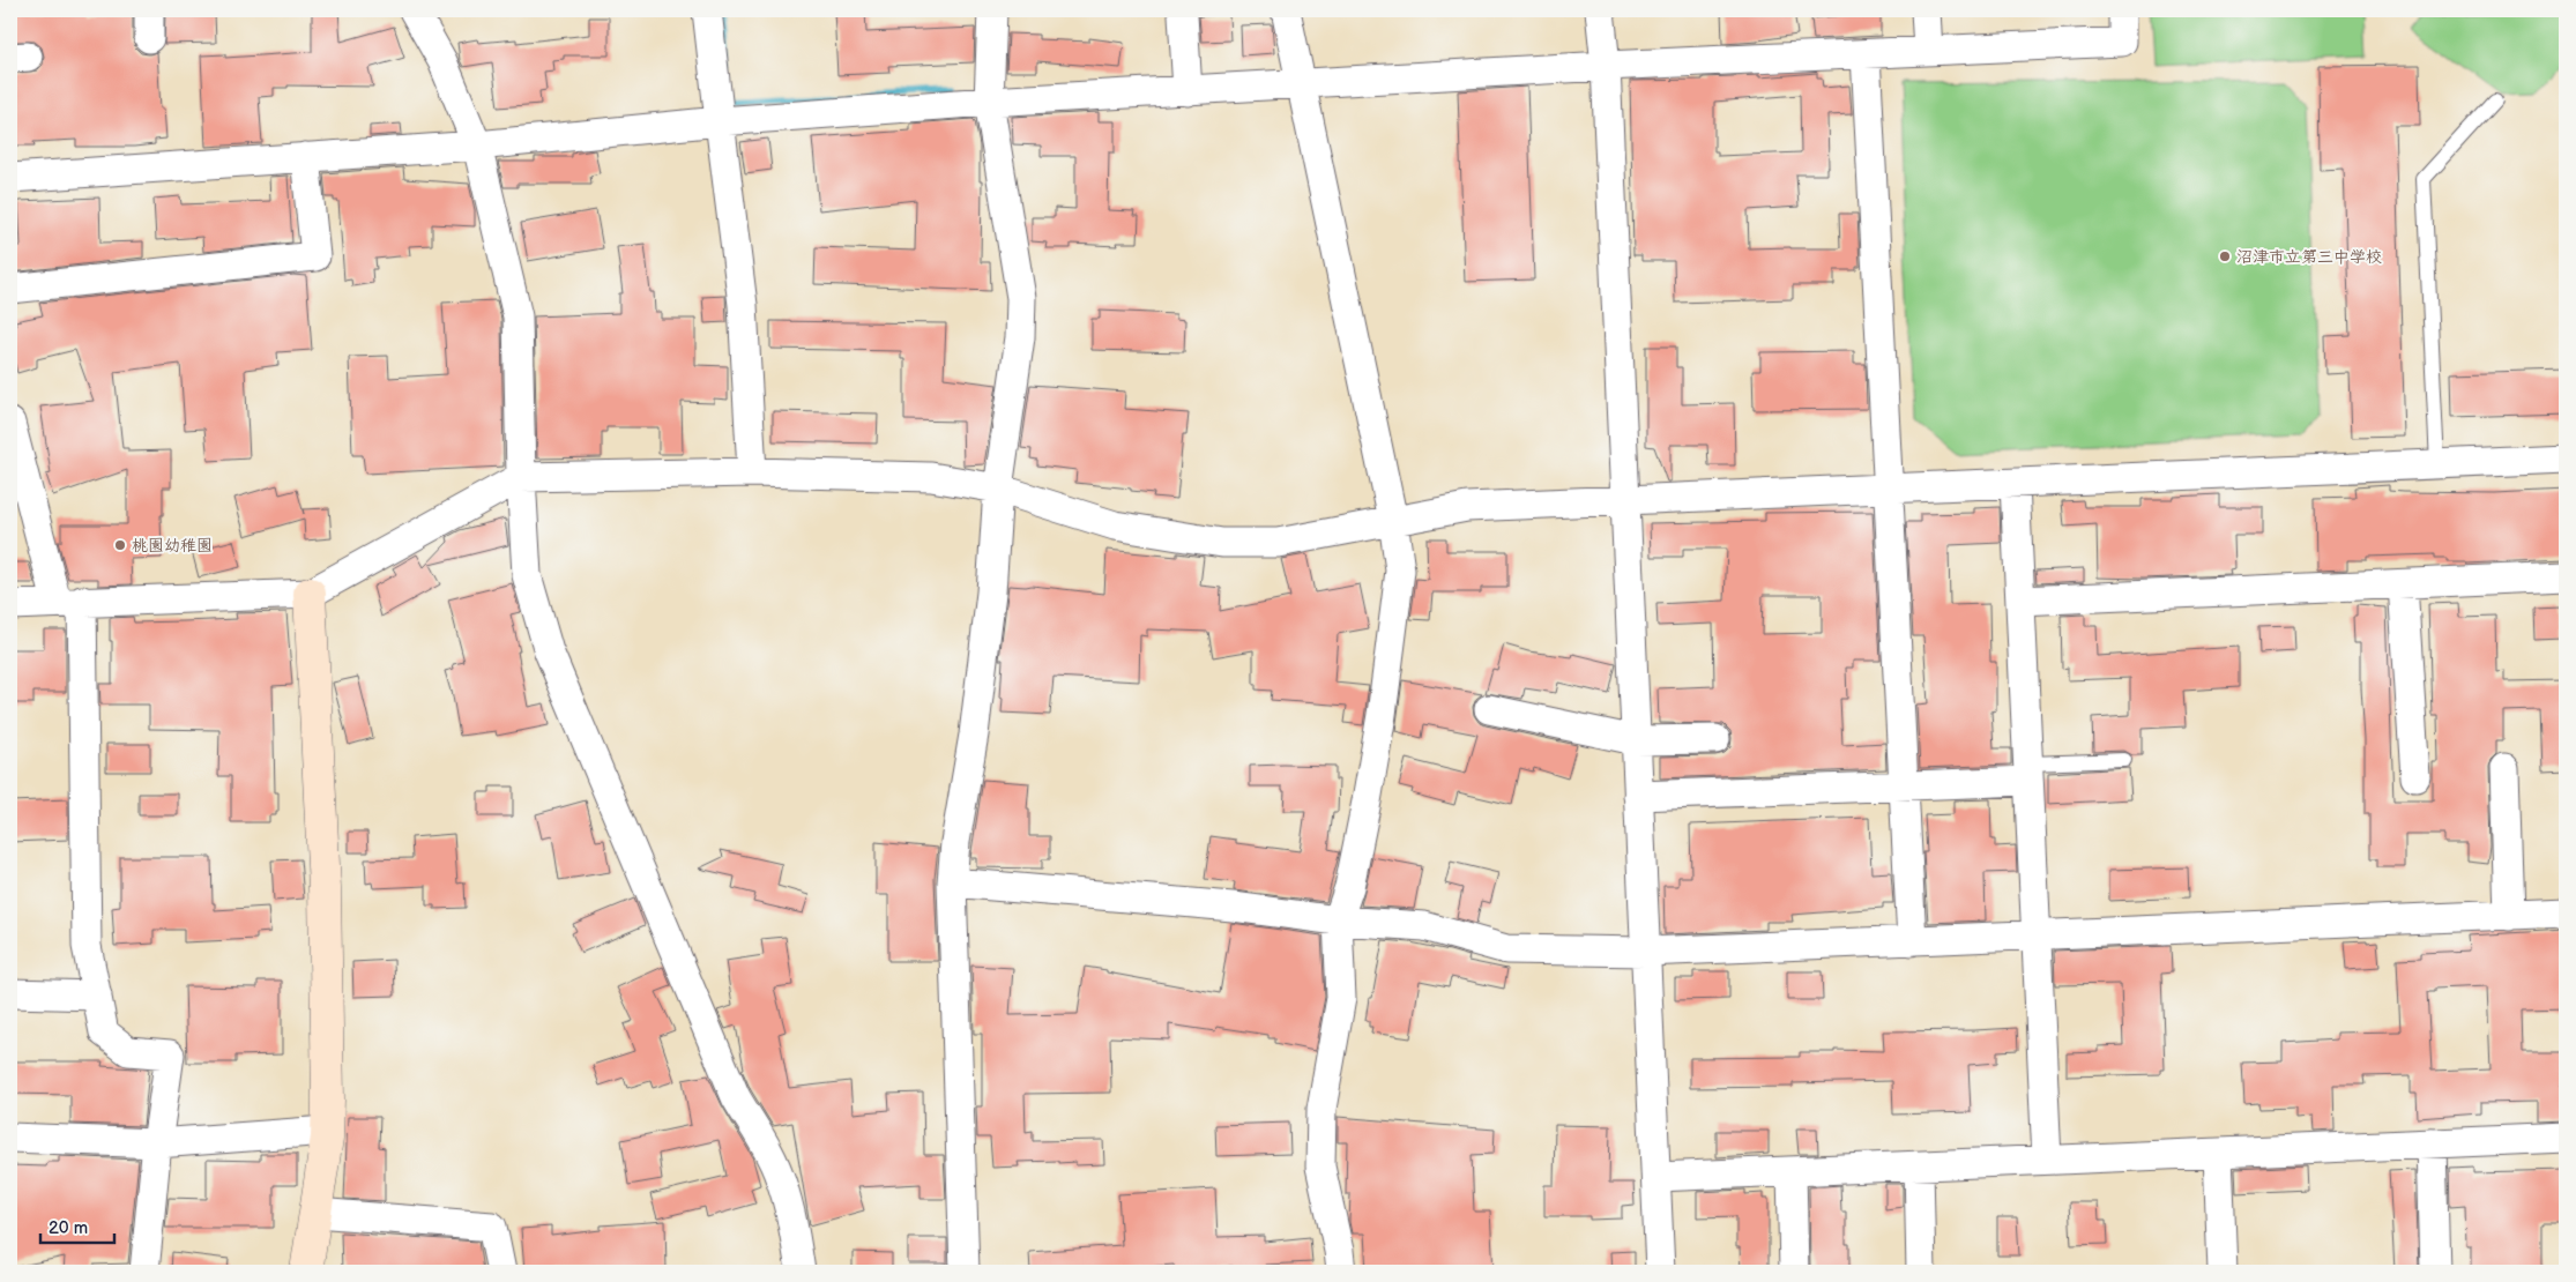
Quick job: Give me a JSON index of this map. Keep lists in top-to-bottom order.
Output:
{
  "places": ["沼津市立第三中学校", "桃園幼稚園"],
  "scale_bar": "20 m"
}
